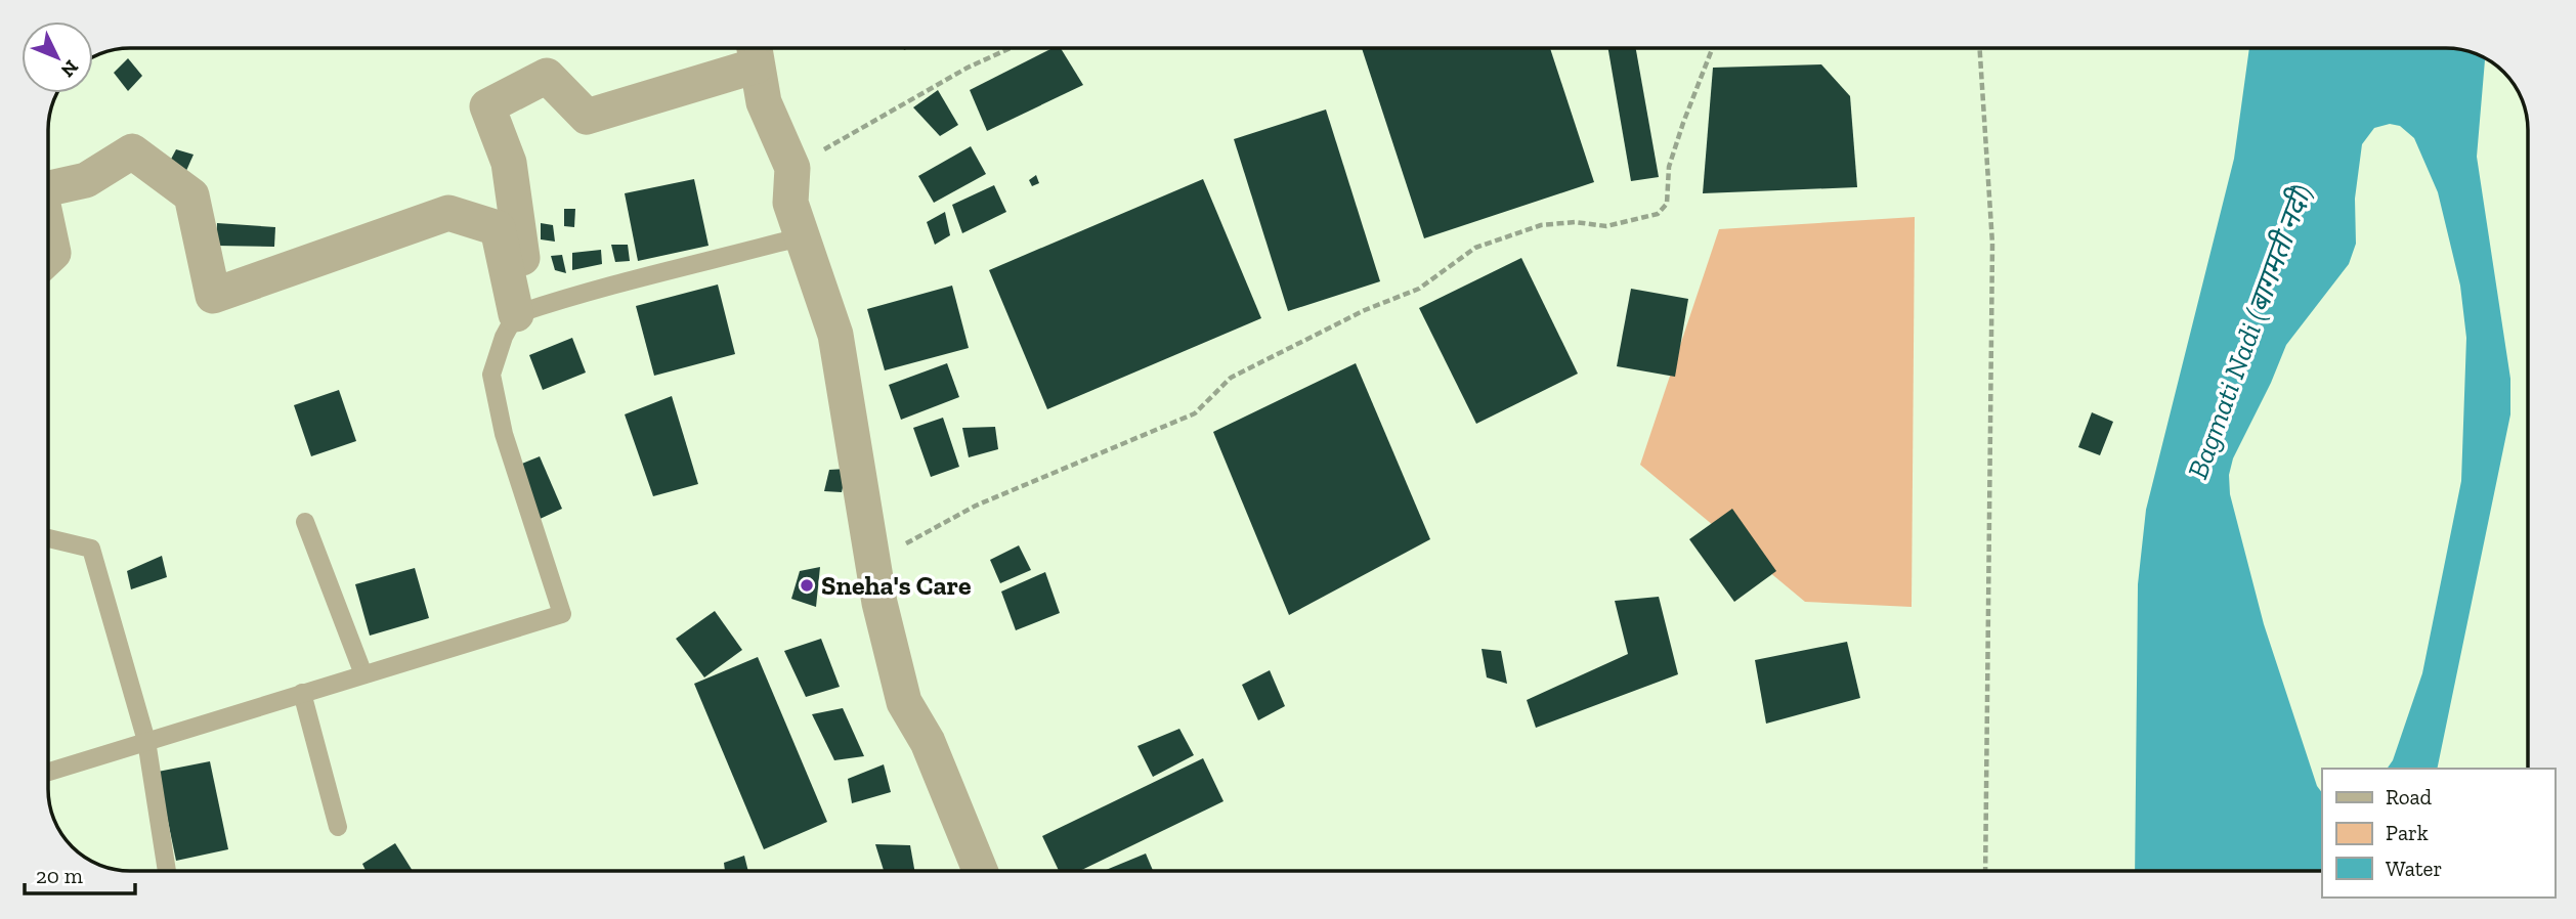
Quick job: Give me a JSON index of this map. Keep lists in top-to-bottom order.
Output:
{
  "water": ["Bagmati Nadi (बागमती नदी)"],
  "places": ["Sneha's Care"],
  "legend": ["Road", "Park", "Water"],
  "scale_bar": "20 m",
  "north": "bottom right"
}
